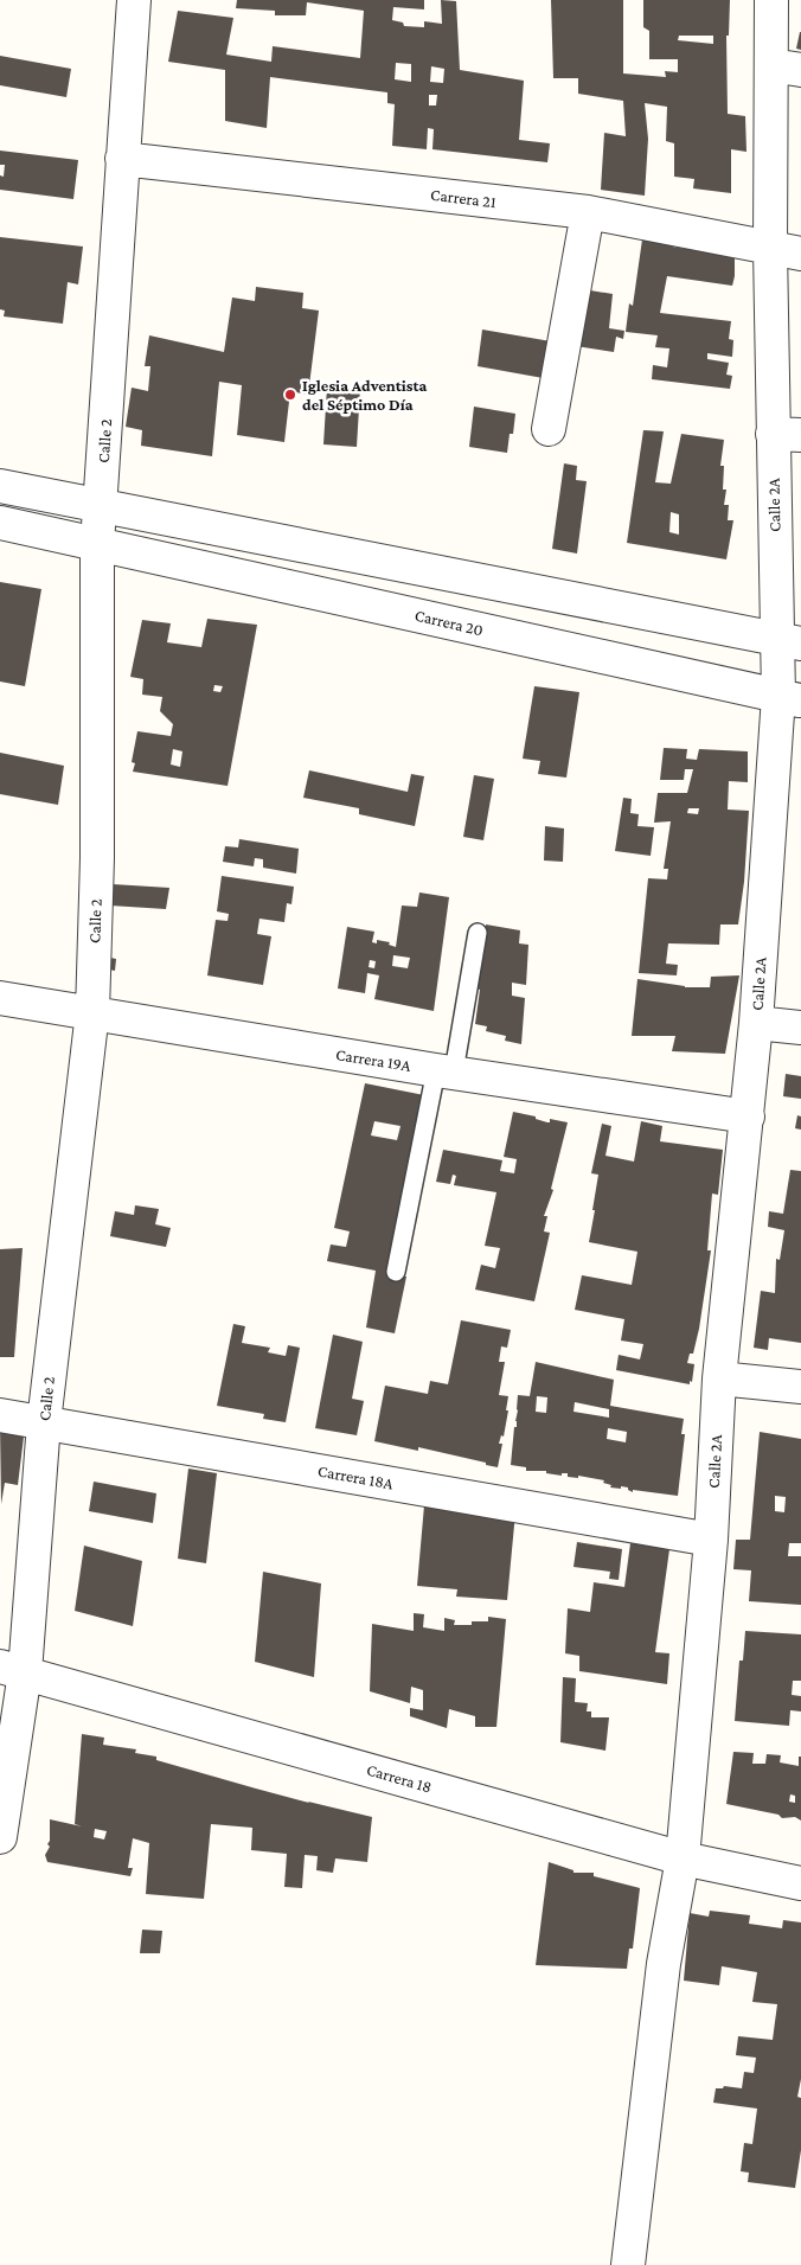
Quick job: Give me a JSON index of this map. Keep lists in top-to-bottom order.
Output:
{
  "streets": {
    "street": [
      "Carrera 21",
      "Calle 2",
      "Calle 2A",
      "Carrera 20",
      "Carrera 19A",
      "Carrera 18A",
      "Carrera 18"
    ]
  },
  "crossings": [
    ["Carrera 21", "Calle 2"],
    ["Carrera 21", "Calle 2A"],
    ["Calle 2", "Carrera 20"],
    ["Calle 2", "Carrera 19A"],
    ["Calle 2", "Carrera 18A"],
    ["Calle 2", "Carrera 18"],
    ["Calle 2A", "Carrera 20"],
    ["Calle 2A", "Carrera 19A"],
    ["Calle 2A", "Carrera 18A"],
    ["Calle 2A", "Carrera 18"]
  ],
  "places": ["Iglesia Adventista del Séptimo Día"]
}
